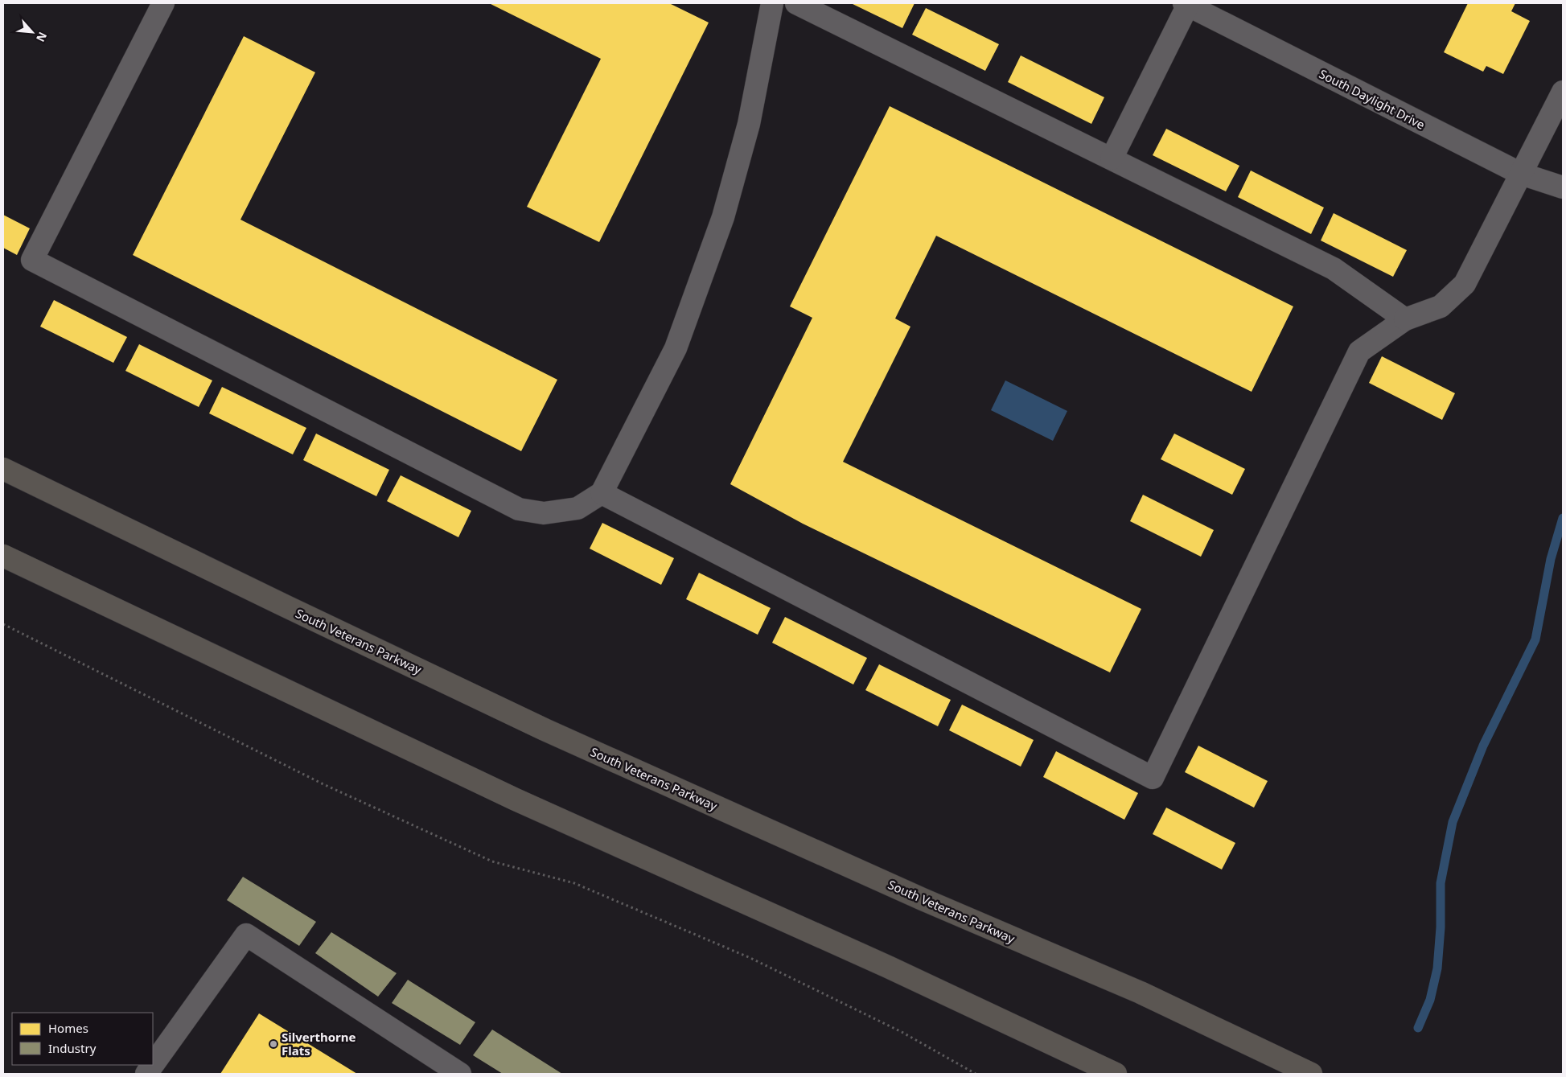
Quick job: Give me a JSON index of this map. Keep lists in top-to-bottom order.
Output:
{
  "streets": {
    "highway": ["South Veterans Parkway"],
    "street": ["South Daylight Drive"]
  },
  "places": ["Silverthorne Flats"],
  "legend": ["Homes", "Industry"],
  "north": "bottom right"
}
